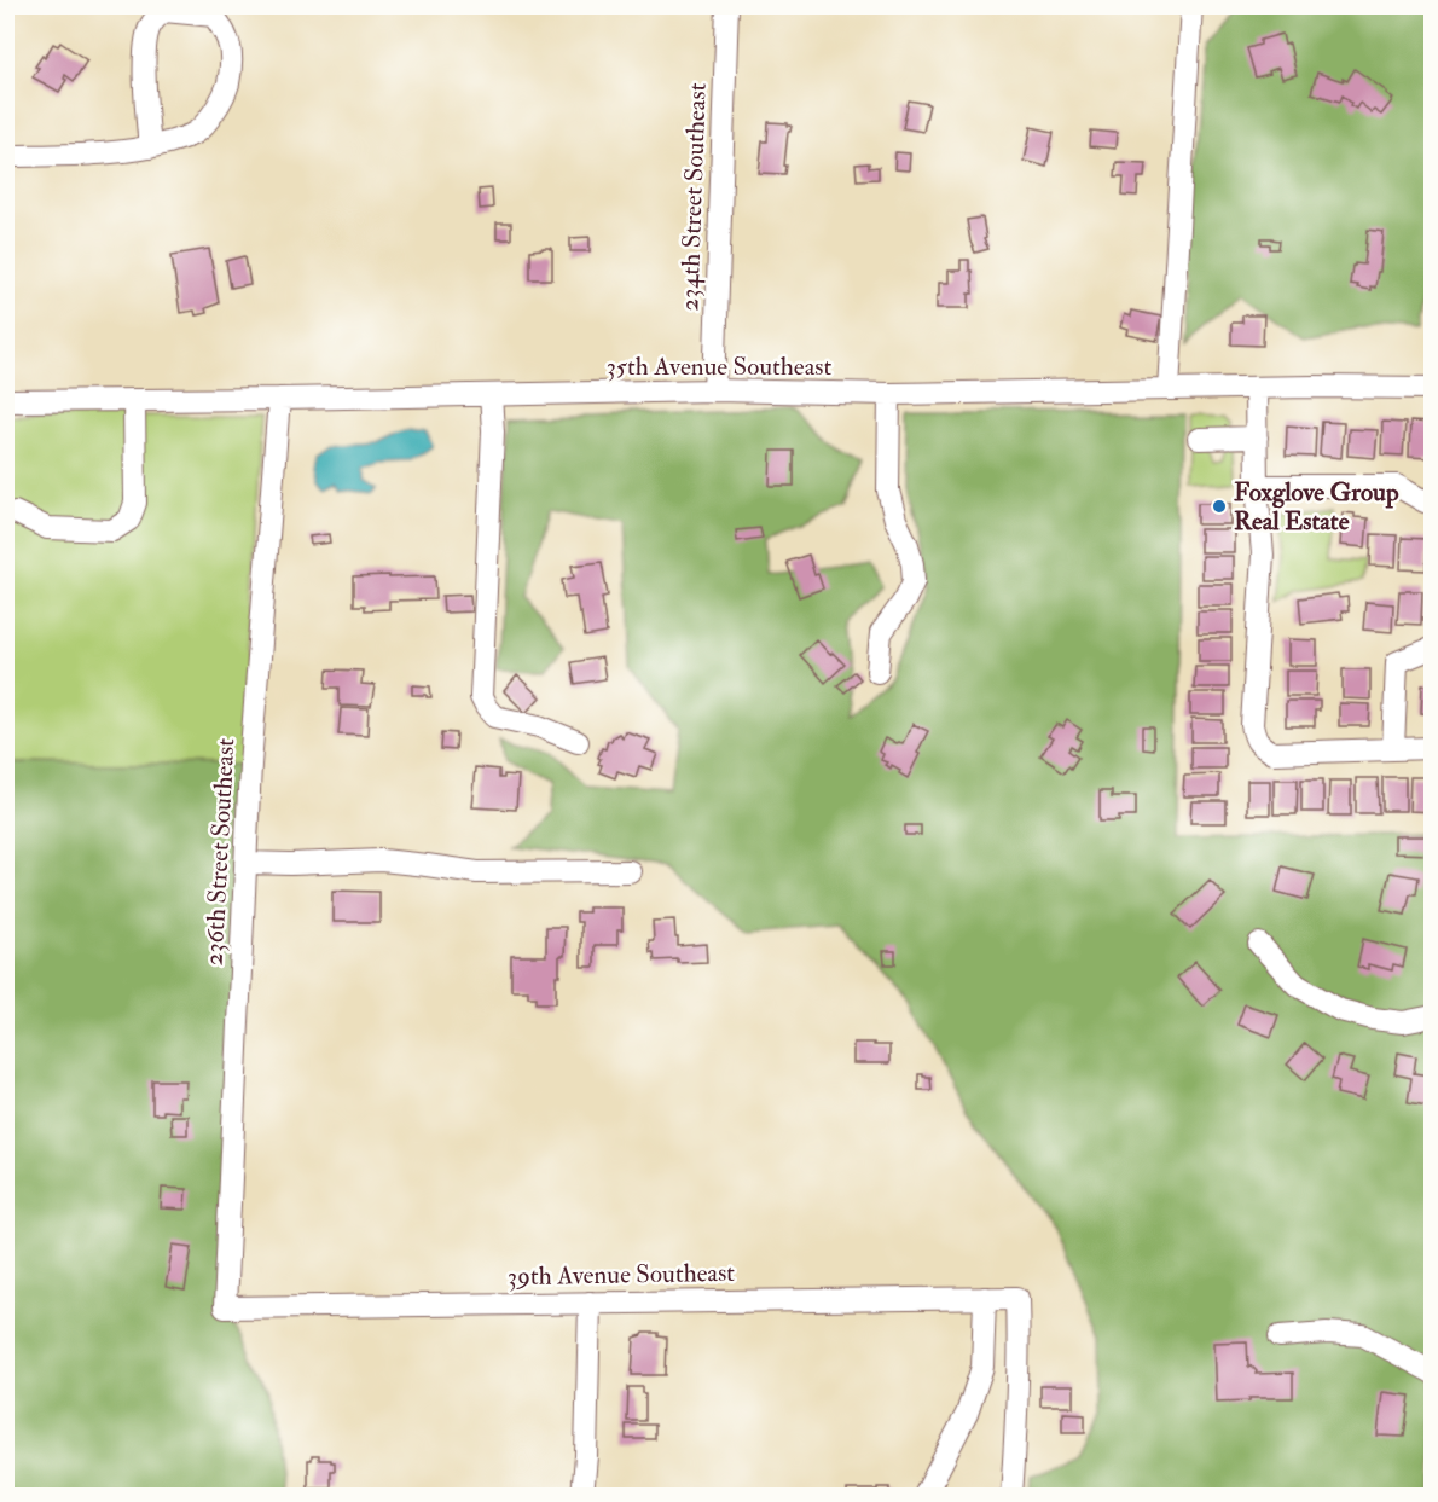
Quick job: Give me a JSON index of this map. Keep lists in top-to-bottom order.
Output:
{
  "streets": {
    "street": [
      "234th Street Southeast",
      "35th Avenue Southeast",
      "236th Street Southeast",
      "39th Avenue Southeast"
    ]
  },
  "crossings": [
    ["234th Street Southeast", "35th Avenue Southeast"],
    ["35th Avenue Southeast", "236th Street Southeast"],
    ["236th Street Southeast", "39th Avenue Southeast"]
  ],
  "places": ["Foxglove Group Real Estate"]
}
